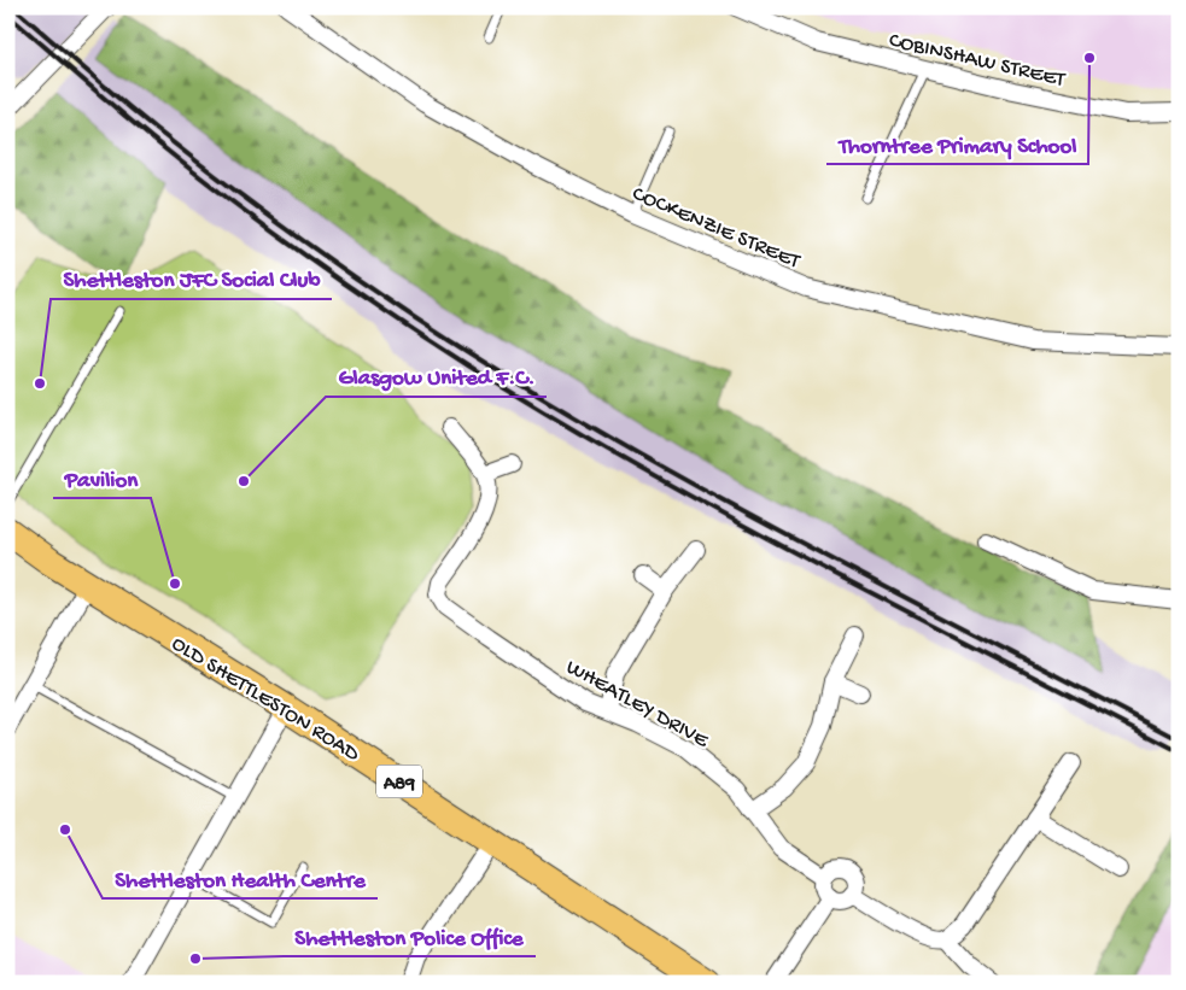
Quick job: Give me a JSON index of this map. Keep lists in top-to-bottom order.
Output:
{
  "streets": {
    "main road": ["OLD SHETTLESTON ROAD", "A89"],
    "street": ["COBINSHAW STREET", "COCKENZIE STREET", "WHEATLEY DRIVE"]
  },
  "places": [
    "Thorntree Primary School",
    "Shettleston JFC Social Club",
    "Glasgow United F.C.",
    "Pavilion",
    "Shettleston Health Centre",
    "Shettleston Police Office"
  ]
}
